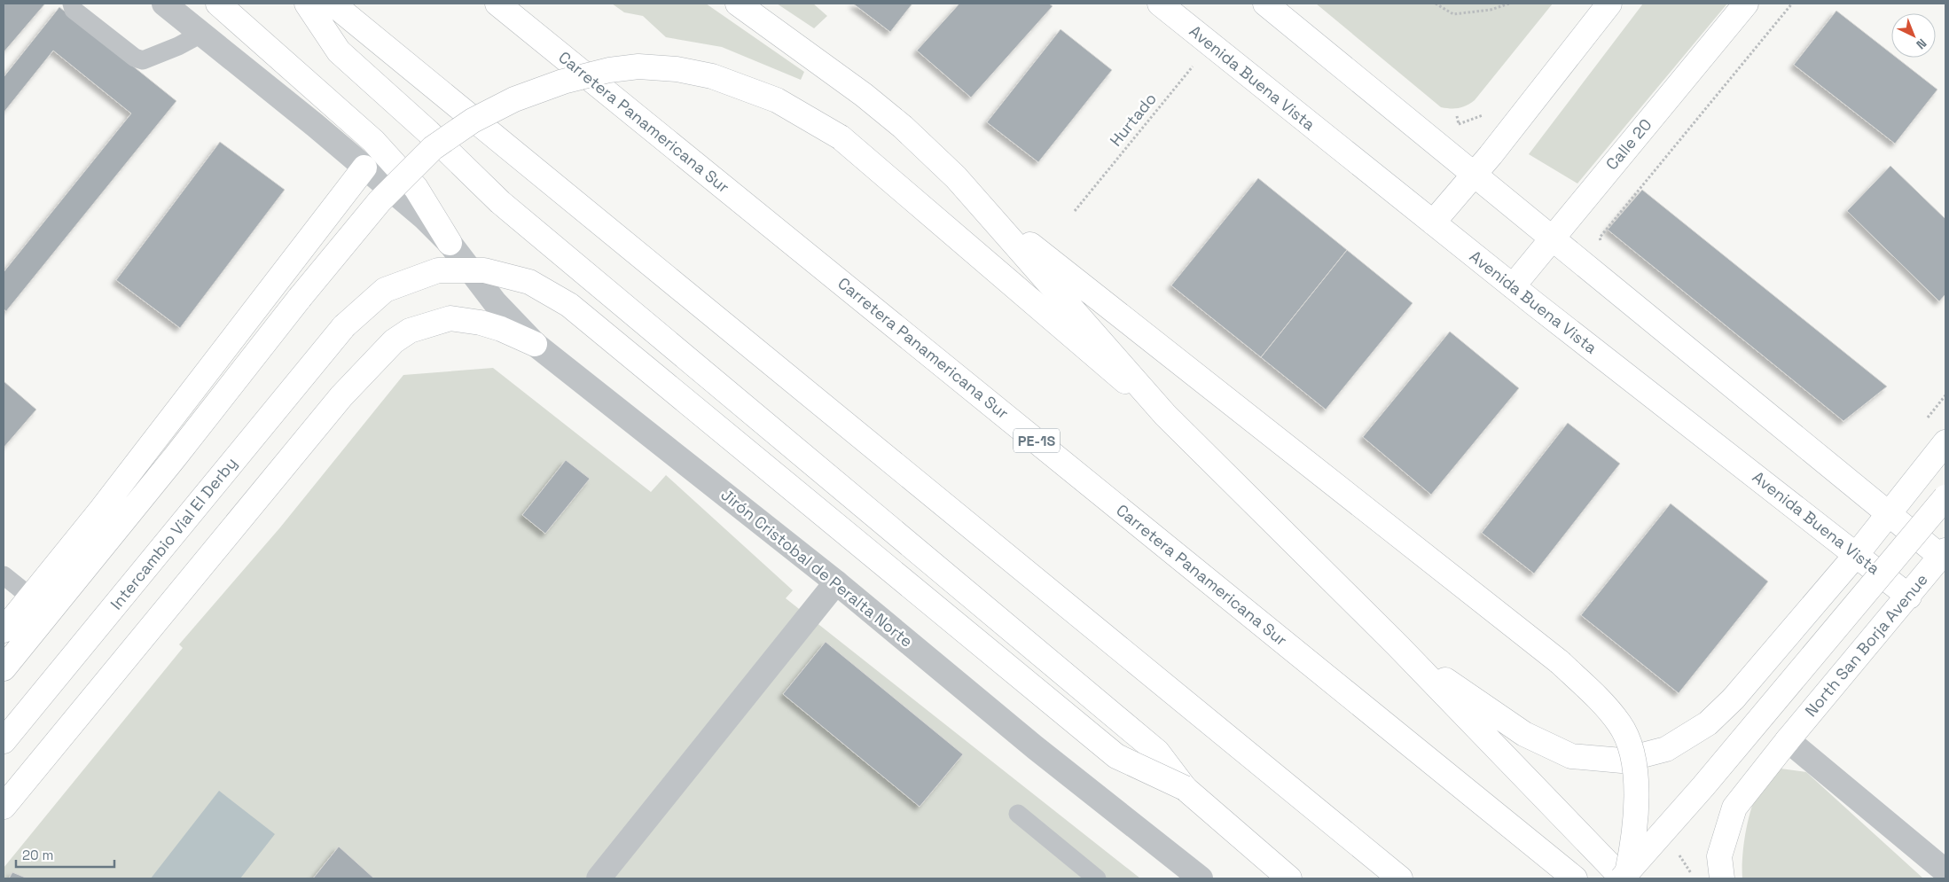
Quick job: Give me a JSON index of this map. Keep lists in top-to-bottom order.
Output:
{
  "streets": {
    "main road": [
      "Avenida Buena Vista",
      "Carretera Panamericana Sur",
      "Calle 20",
      "PE-1S",
      "Intercambio Vial El Derby",
      "North San Borja Avenue"
    ],
    "street": ["Jirón Cristobal de Peralta Norte"],
    "path": ["Hurtado"]
  },
  "crossings": [
    ["Avenida Buena Vista", "Hurtado"],
    ["Avenida Buena Vista", "Calle 20"],
    ["Avenida Buena Vista", "North San Borja Avenue"]
  ],
  "scale_bar": "20 m",
  "north": "bottom right"
}
